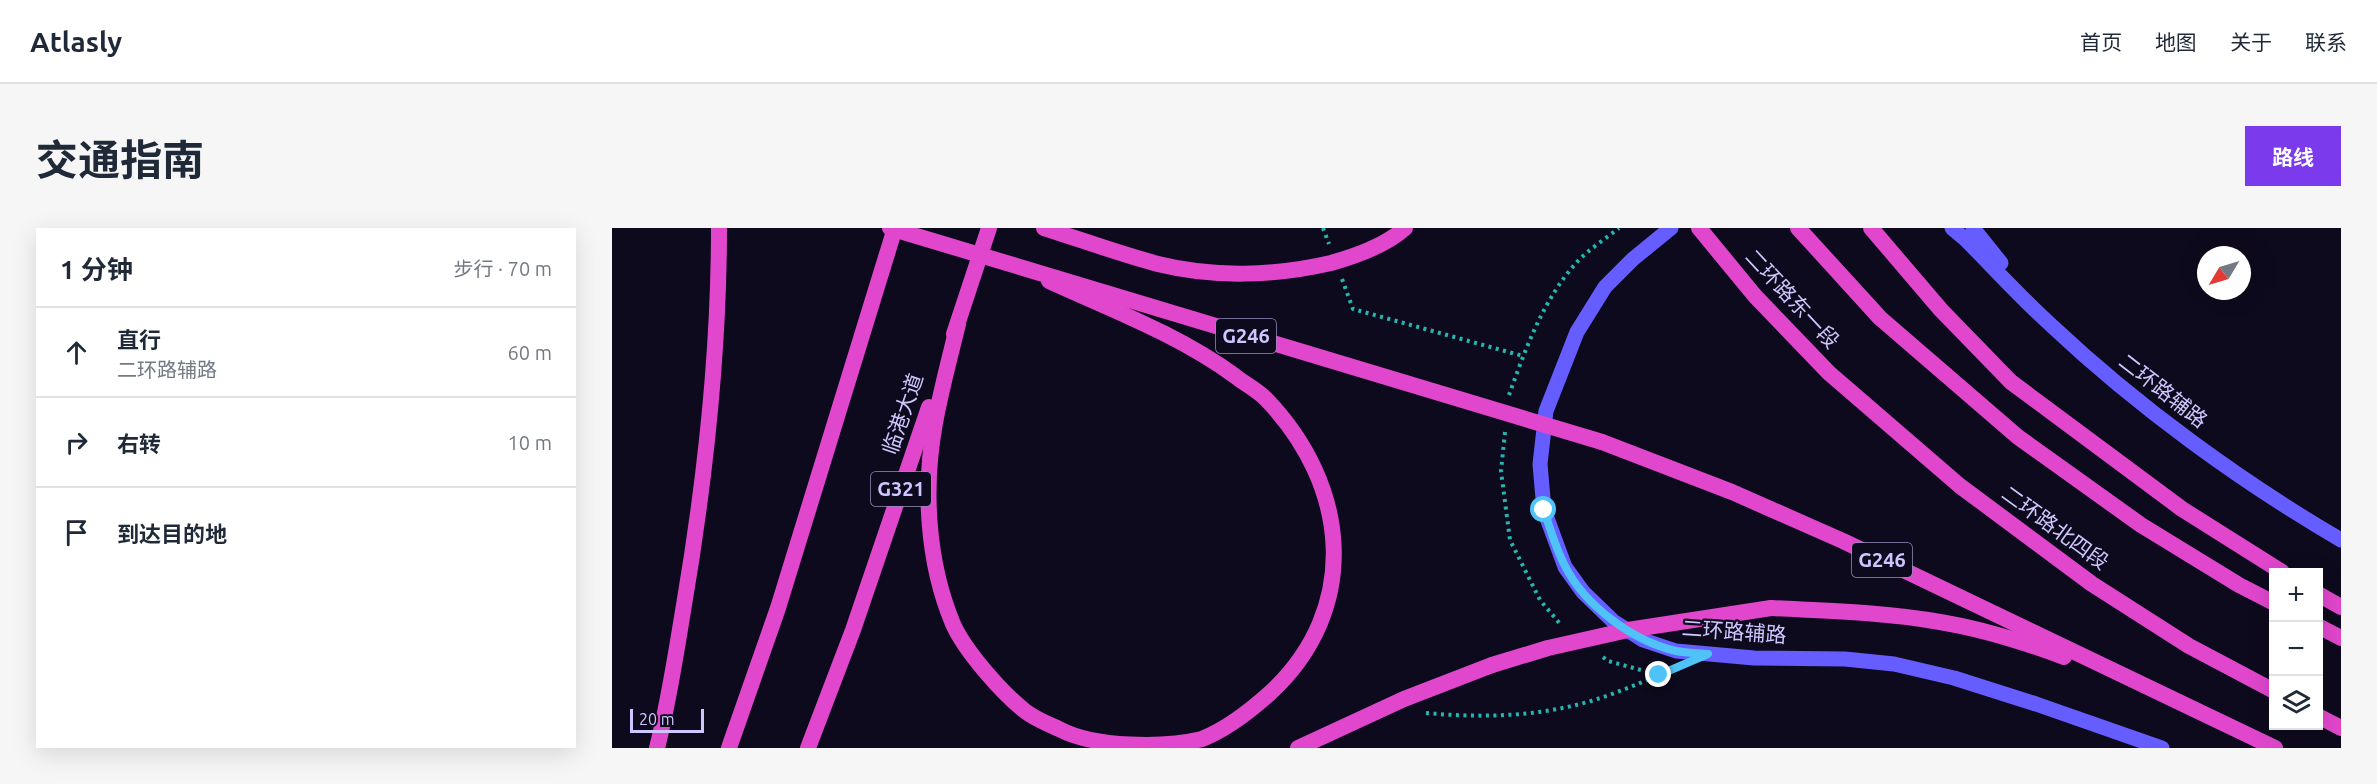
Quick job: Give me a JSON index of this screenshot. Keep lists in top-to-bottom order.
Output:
{
  "streets": {
    "highway": [
      "二环路东一段",
      "G246",
      "临港大道",
      "G321",
      "二环路北四段"
    ],
    "main road": ["二环路辅路"]
  },
  "crossings": [
    ["二环路东一段", "二环路北四段"]
  ],
  "scale_bar": "20 m",
  "north": "bottom left",
  "page": {
    "header": "Atlasly",
    "nav": [
      "首页",
      "地图",
      "关于",
      "联系"
    ],
    "title": "交通指南",
    "buttons": "路线",
    "heading": ["1 分钟", "步行 · 70 m"],
    "list": [
      ["直行", "二环路辅路", "60 m"],
      ["右转", "10 m"],
      "到达目的地"
    ],
    "map_buttons": ["+", "−"],
    "scale": "20 m"
  }
}
